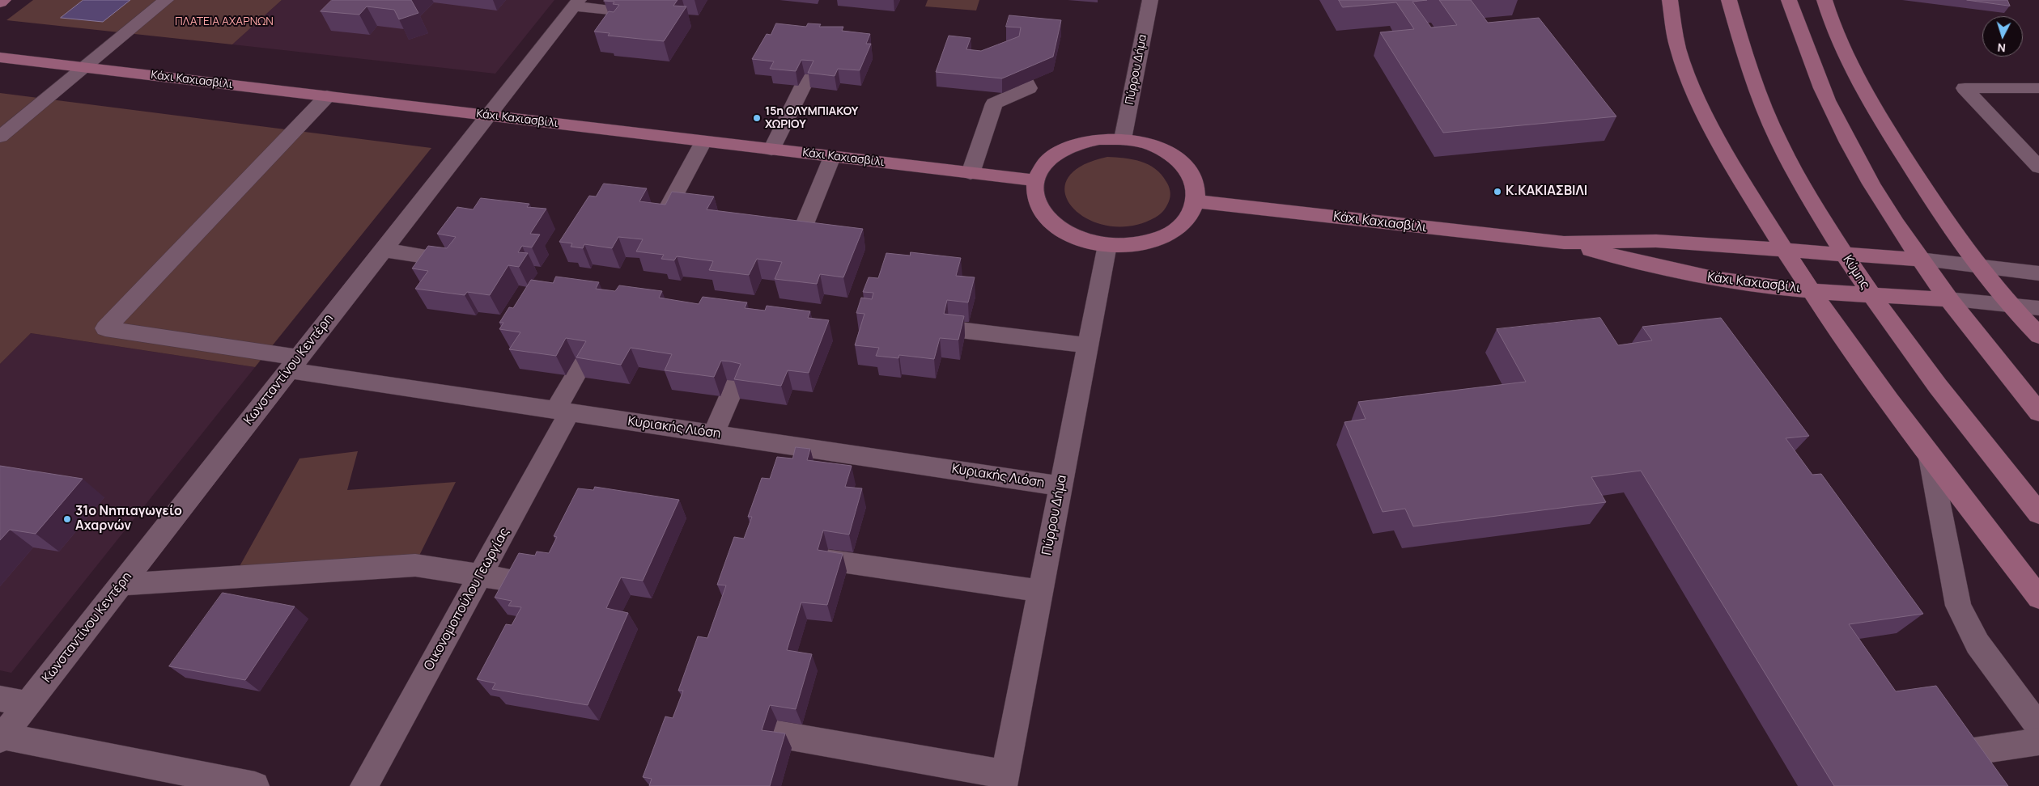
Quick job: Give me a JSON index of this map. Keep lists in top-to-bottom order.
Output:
{
  "streets": {
    "street": [
      "Πύρρου Δήμα",
      "Κάχι Καχιασβίλι",
      "Κύμης",
      "Κωνσταντίνου Κεντέρη",
      "Κυριακής Λιόση",
      "Οικονομοπούλου Γεωργίας"
    ]
  },
  "crossings": [
    ["Πύρρου Δήμα", "Κάχι Καχιασβίλι"],
    ["Πύρρου Δήμα", "Κυριακής Λιόση"],
    ["Κάχι Καχιασβίλι", "Κύμης"],
    ["Κάχι Καχιασβίλι", "Κωνσταντίνου Κεντέρη"],
    ["Κάχι Καχιασβίλι", "Κυριακής Λιόση"],
    ["Κωνσταντίνου Κεντέρη", "Κυριακής Λιόση"],
    ["Κυριακής Λιόση", "Οικονομοπούλου Γεωργίας"]
  ],
  "parks": ["ΠΛΑΤΕΙΑ ΑΧΑΡΝΩΝ"],
  "places": ["15η ΟΛΥΜΠΙΑΚΟΥ ΧΩΡΙΟΥ", "Κ.ΚΑΚΙΑΣΒΙΛΙ", "31ο Νηπιαγωγείο Αχαρνών"],
  "north": "bottom"
}
